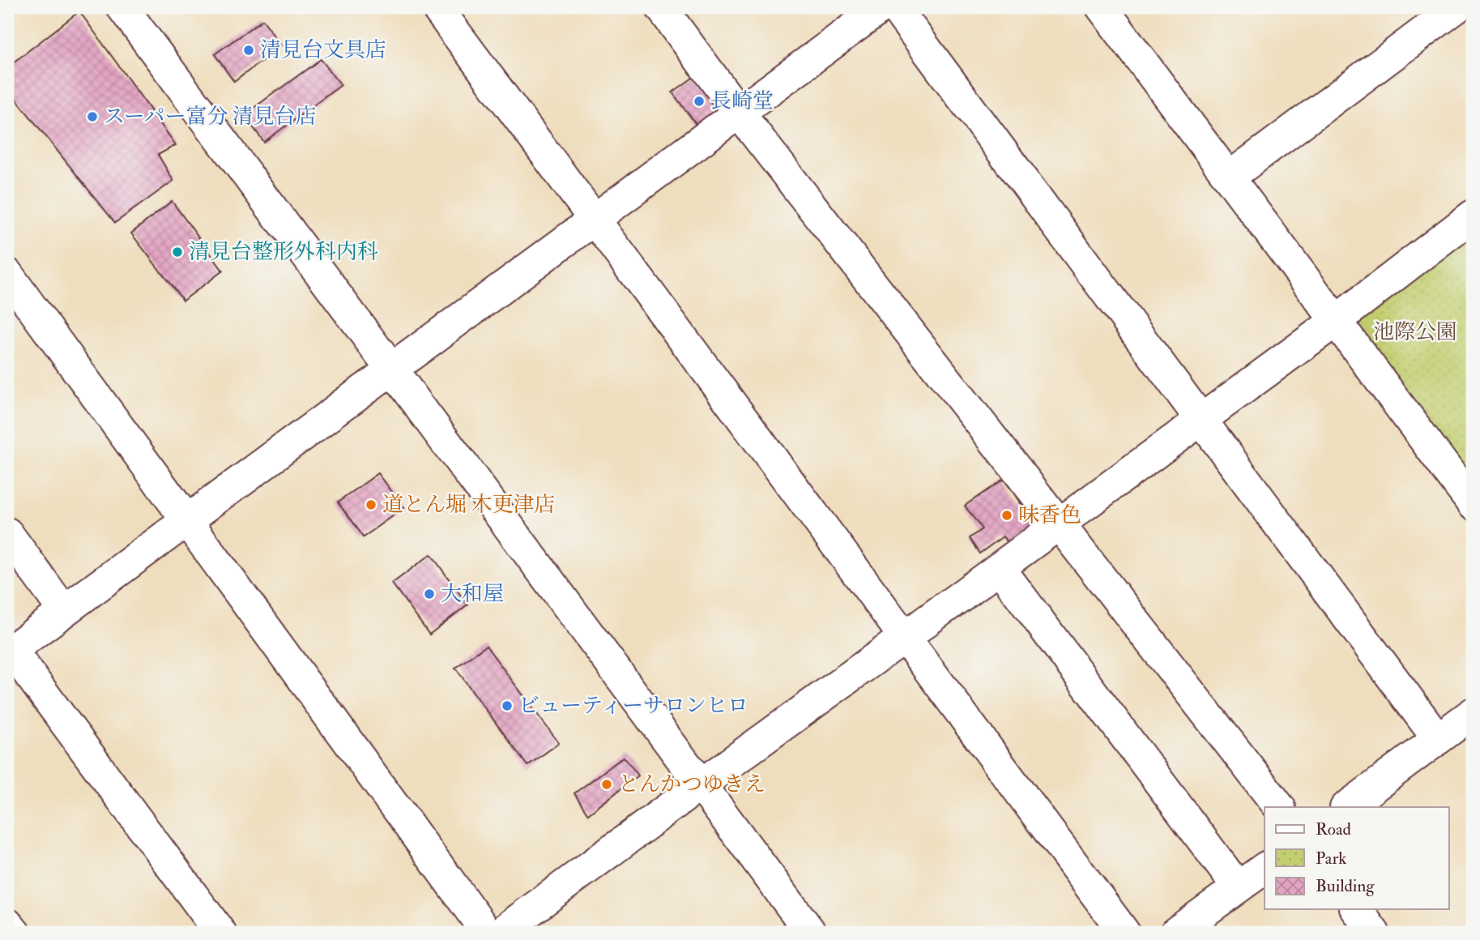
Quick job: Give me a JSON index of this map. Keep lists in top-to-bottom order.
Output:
{
  "parks": ["池際公園"],
  "places": [
    "清見台文具店",
    "長崎堂",
    "スーパー富分 清見台店",
    "清見台整形外科内科",
    "道とん堀 木更津店",
    "味香色",
    "大和屋",
    "ビューティーサロンヒロ",
    "とんかつゆきえ"
  ],
  "legend": ["Road", "Park", "Building"]
}
